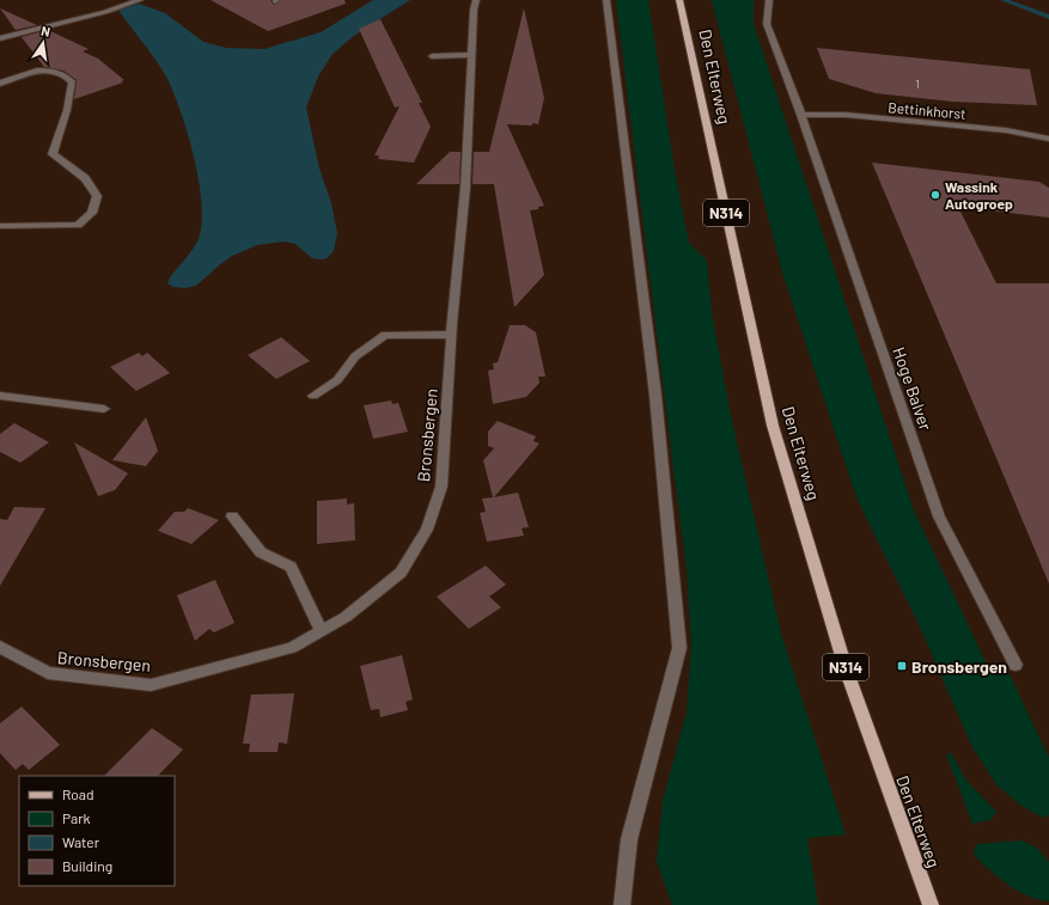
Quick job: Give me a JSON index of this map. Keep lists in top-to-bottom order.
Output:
{
  "streets": {
    "main road": ["Den Elterweg", "N314"],
    "street": ["Bettinkhorst", "Hoge Balver", "Bronsbergen"]
  },
  "crossings": [
    ["Bettinkhorst", "Hoge Balver"]
  ],
  "places": {
    "other": ["Wassink Autogroep"],
    "transit": ["Bronsbergen"]
  },
  "house_numbers": ["1"],
  "legend": [
    "Road",
    "Park",
    "Water",
    "Building"
  ],
  "north": "top"
}
